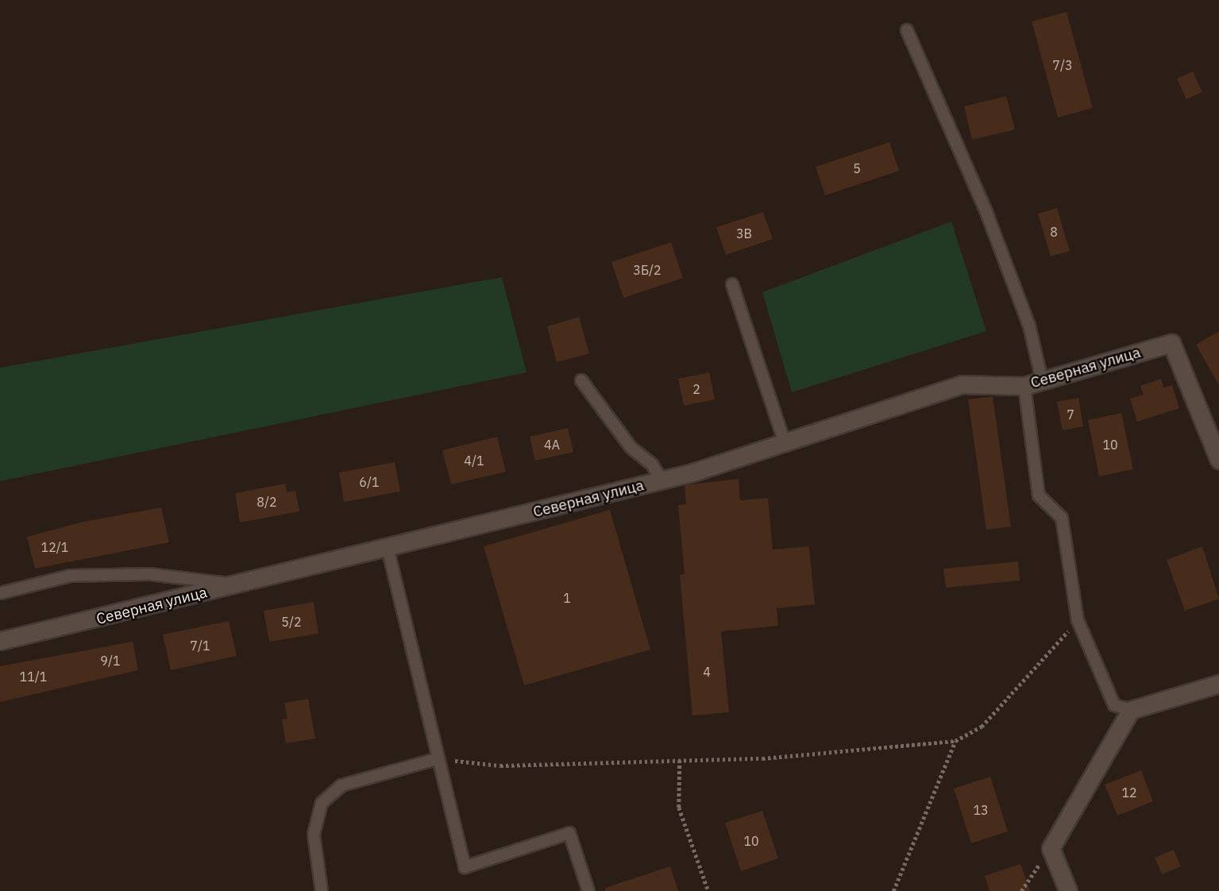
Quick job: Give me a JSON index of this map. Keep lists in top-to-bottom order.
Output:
{
  "streets": {
    "street": ["Северная улица"]
  },
  "house_numbers": [
    "7/3",
    "5",
    "8",
    "3В",
    "3Б/2",
    "2",
    "7",
    "4А",
    "10",
    "4/1",
    "6/1",
    "8/2",
    "12/1",
    "1",
    "5/2",
    "7/1",
    "9/1",
    "4",
    "11/1",
    "12",
    "13",
    "10"
  ]
}
